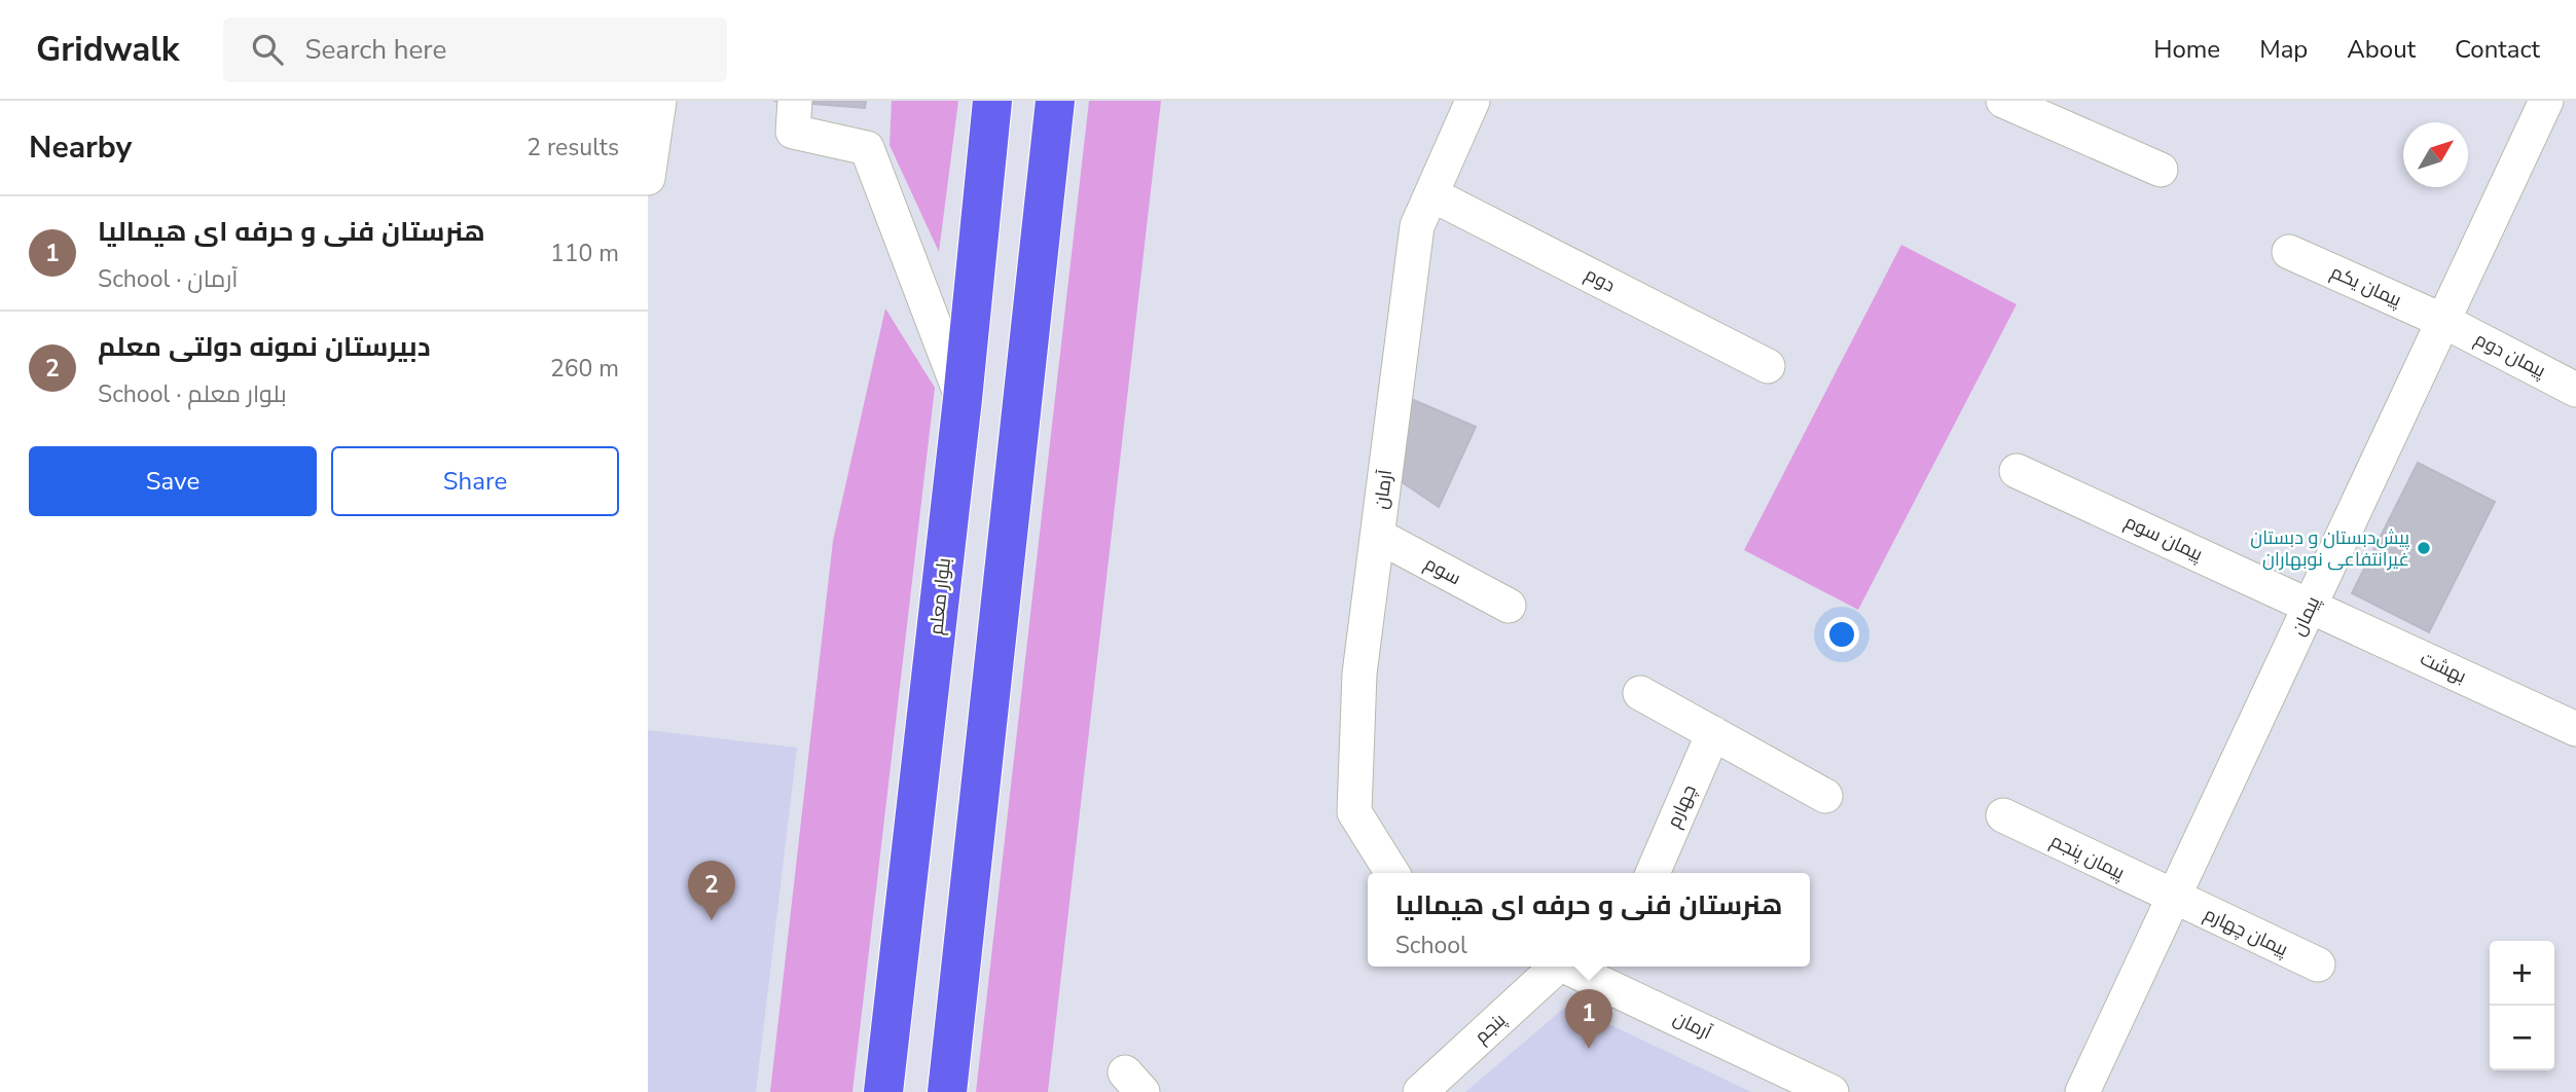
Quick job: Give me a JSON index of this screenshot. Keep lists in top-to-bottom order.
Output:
{
  "streets": {
    "main road": ["بلوار معلم"],
    "street": [
      "دوم",
      "پیمان یکم",
      "پیمان دوم",
      "آرمان",
      "پیمان سوم",
      "سوم",
      "پیمان",
      "بهشت",
      "چهارم",
      "پیمان پنجم",
      "پیمان چهارم",
      "پنجم"
    ]
  },
  "crossings": [
    ["دوم", "آرمان"],
    ["پیمان یکم", "پیمان دوم"],
    ["پیمان یکم", "پیمان"],
    ["پیمان دوم", "پیمان"],
    ["آرمان", "سوم"],
    ["پیمان سوم", "پیمان"],
    ["پیمان سوم", "بهشت"],
    ["پیمان", "بهشت"],
    ["پیمان", "پیمان پنجم"],
    ["پیمان", "پیمان چهارم"],
    ["پیمان پنجم", "پیمان چهارم"]
  ],
  "places": ["پیش‌دبستان و دبستان غیرانتفاعی نوبهاران"],
  "north": "top right",
  "page": {
    "header": "Gridwalk",
    "search": "Search here",
    "nav": [
      "Home",
      "Map",
      "About",
      "Contact"
    ],
    "heading": ["Nearby", "2 results"],
    "list": [
      {
        "mark": "1",
        "name": "هنرستان فنی و حرفه ای هیمالیا",
        "note": "School · آرمان",
        "value": "110 m"
      },
      {
        "mark": "2",
        "name": "دبیرستان نمونه دولتی معلم",
        "note": "School · بلوار معلم",
        "value": "260 m"
      }
    ],
    "buttons": ["Save", "Share"],
    "pins": ["2", "1"],
    "popup": ["هنرستان فنی و حرفه ای هیمالیا", "School"],
    "map_buttons": ["+", "−"]
  }
}
